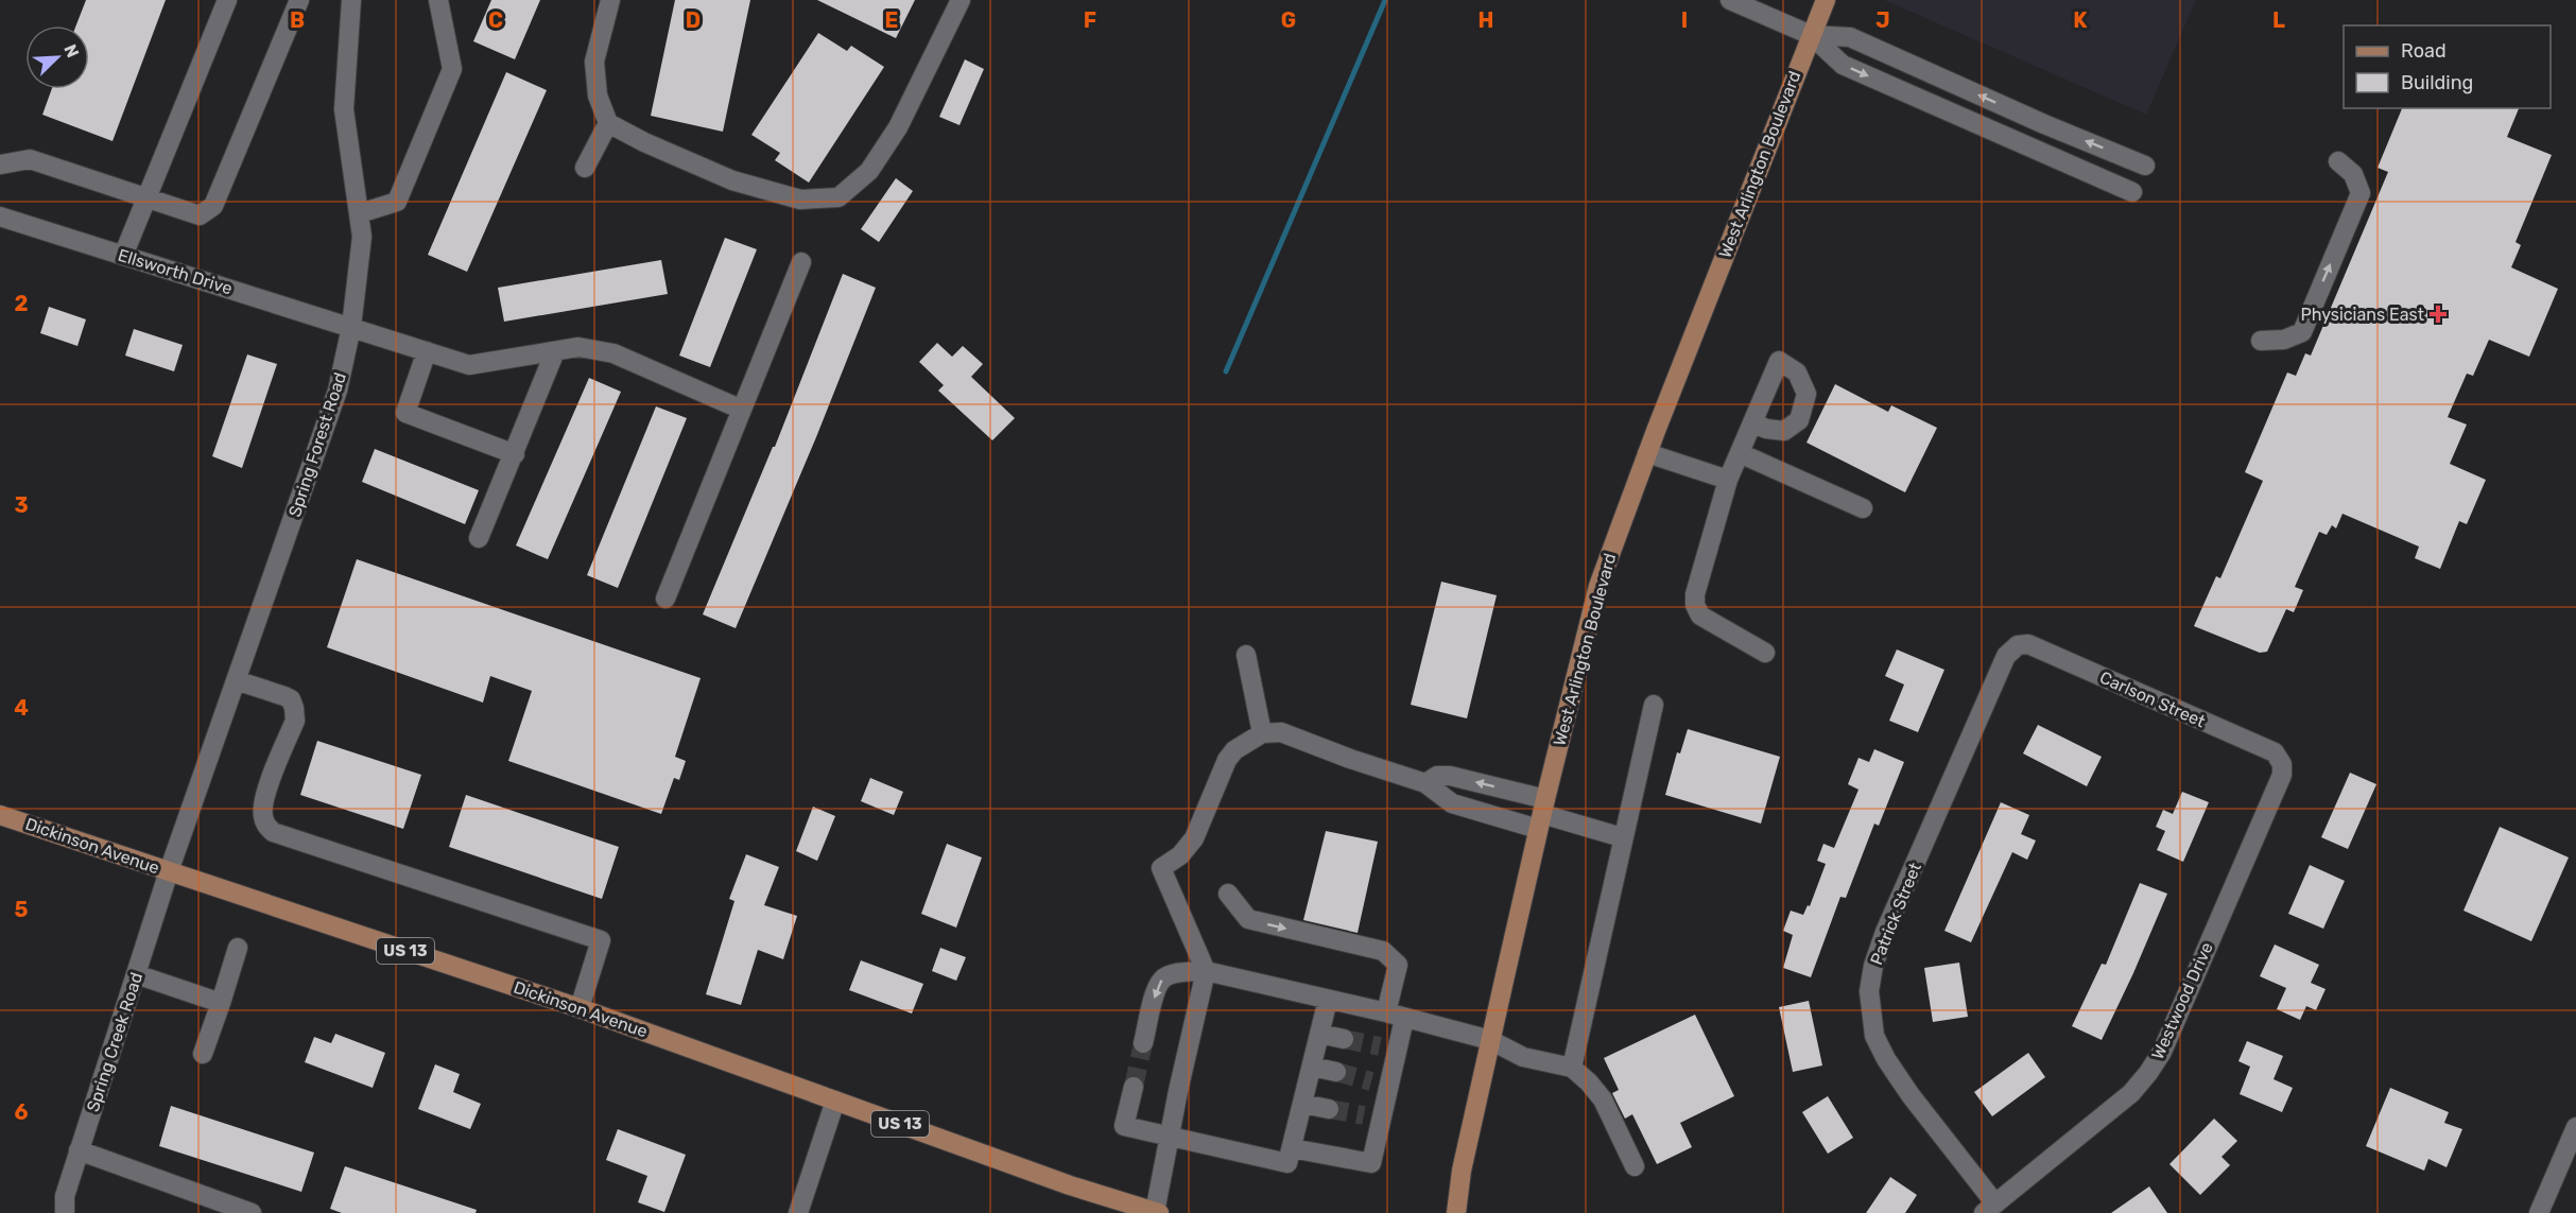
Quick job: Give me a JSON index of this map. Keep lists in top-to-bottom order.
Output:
{
  "streets": {
    "main road": ["West Arlington Boulevard", "Dickinson Avenue", "US 13"],
    "street": [
      "Ellsworth Drive",
      "Spring Forest Road",
      "Carlson Street",
      "Patrick Street",
      "Westwood Drive",
      "Spring Creek Road"
    ]
  },
  "crossings": [
    ["Ellsworth Drive", "Spring Forest Road"],
    ["Spring Forest Road", "Dickinson Avenue"],
    ["Spring Forest Road", "Spring Creek Road"],
    ["Carlson Street", "Patrick Street"],
    ["Carlson Street", "Westwood Drive"],
    ["Dickinson Avenue", "Spring Creek Road"],
    ["Patrick Street", "Westwood Drive"]
  ],
  "places": {
    "health": ["Physicians East"]
  },
  "legend": ["Road", "Building"],
  "north": "top right",
  "grid": {
    "columns": [
      "B",
      "C",
      "D",
      "E",
      "F",
      "G",
      "H",
      "I",
      "J",
      "K",
      "L"
    ],
    "rows": [
      "2",
      "3",
      "4",
      "5",
      "6"
    ]
  }
}
